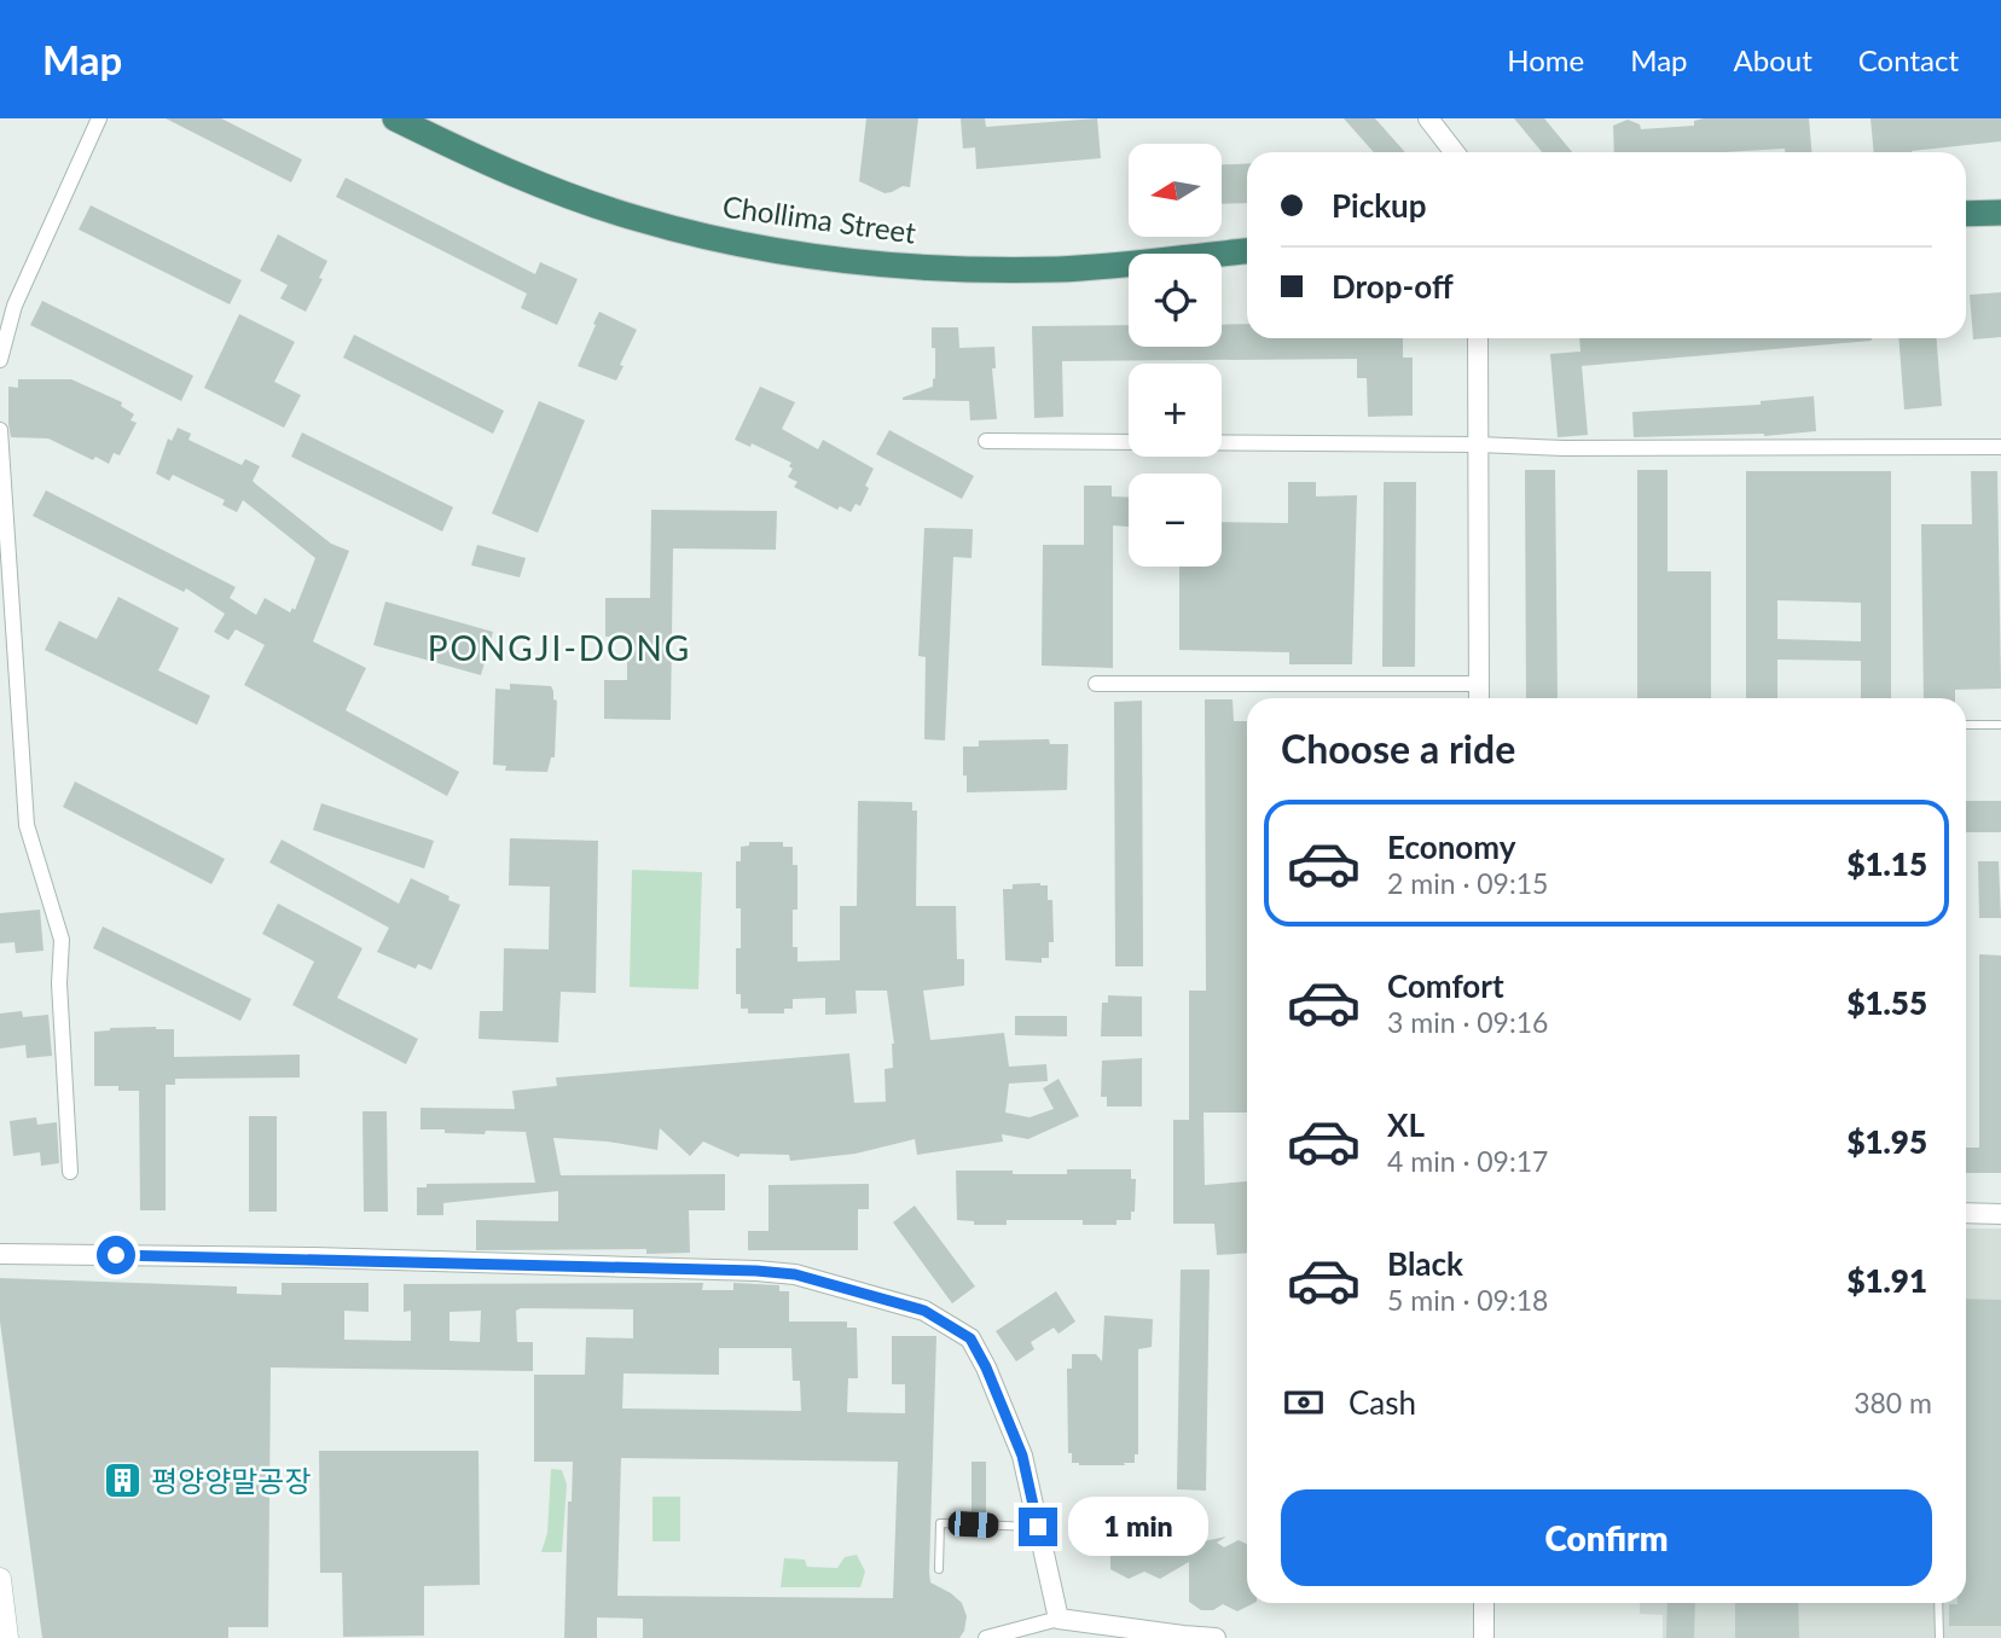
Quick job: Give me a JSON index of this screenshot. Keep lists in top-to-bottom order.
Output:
{
  "streets": {
    "highway": ["Chollima Street"]
  },
  "districts": ["PONGJI-DONG"],
  "places": {
    "building": ["평양양말공장"]
  },
  "north": "left",
  "page": {
    "header": "Map",
    "nav": [
      "Home",
      "Map",
      "About",
      "Contact"
    ],
    "map_buttons": ["+", "−"],
    "banner": ["Pickup", "Drop-off"],
    "heading": "Choose a ride",
    "list": [
      {
        "name": "Economy",
        "note": "2 min · 09:15",
        "value": "$1.15"
      },
      {
        "name": "Comfort",
        "note": "3 min · 09:16",
        "value": "$1.55"
      },
      {
        "name": "XL",
        "note": "4 min · 09:17",
        "value": "$1.95"
      },
      {
        "name": "Black",
        "note": "5 min · 09:18",
        "value": "$1.91"
      }
    ],
    "pay": ["Cash", "380 m"],
    "buttons": "Confirm",
    "bubble": "1 min"
  }
}
